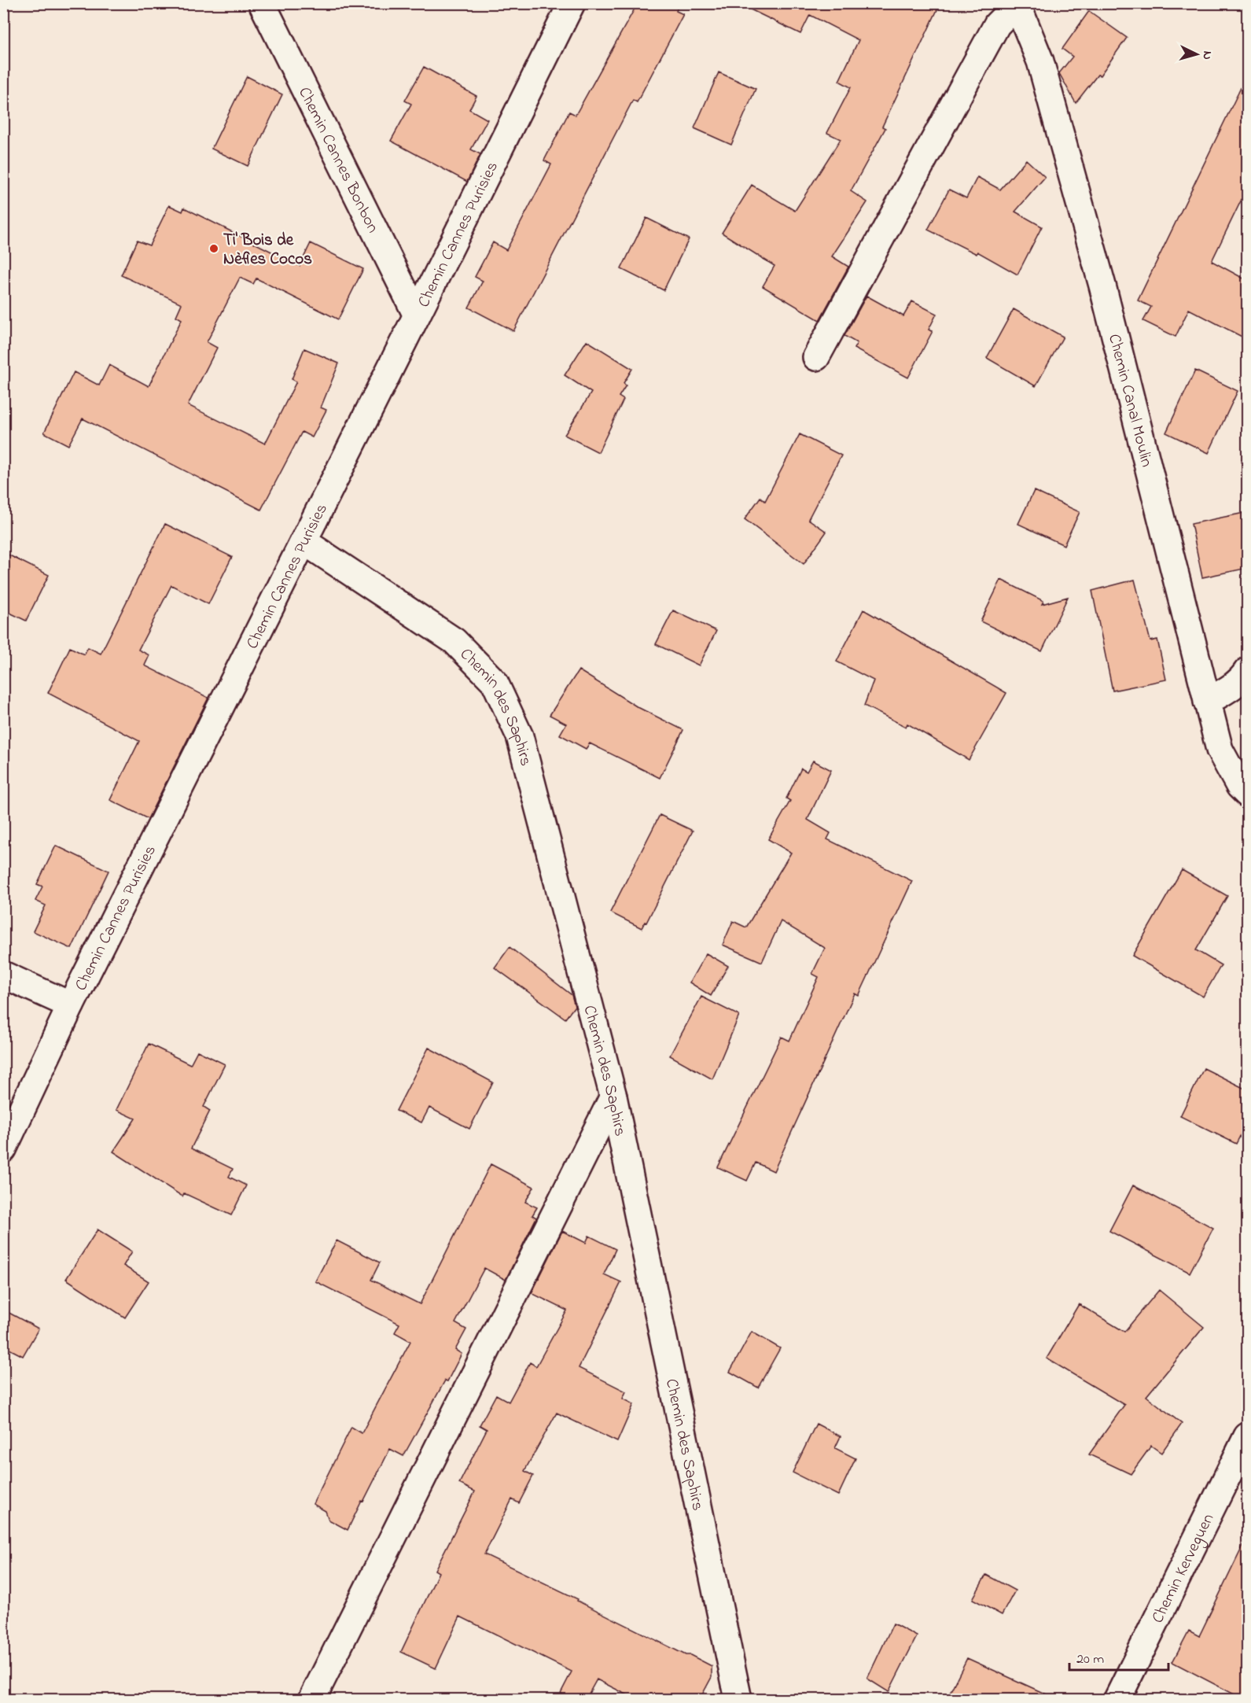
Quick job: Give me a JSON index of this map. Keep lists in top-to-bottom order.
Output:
{
  "streets": {
    "street": [
      "Chemin Cannes Bonbon",
      "Chemin Cannes Purisies",
      "Chemin Canal Moulin",
      "Chemin des Saphirs",
      "Chemin Kerveguen"
    ]
  },
  "crossings": [
    ["Chemin Cannes Bonbon", "Chemin Cannes Purisies"],
    ["Chemin Cannes Purisies", "Chemin des Saphirs"]
  ],
  "places": ["Ti' Bois de Nèfles Cocos"],
  "scale_bar": "20 m",
  "north": "right"
}
